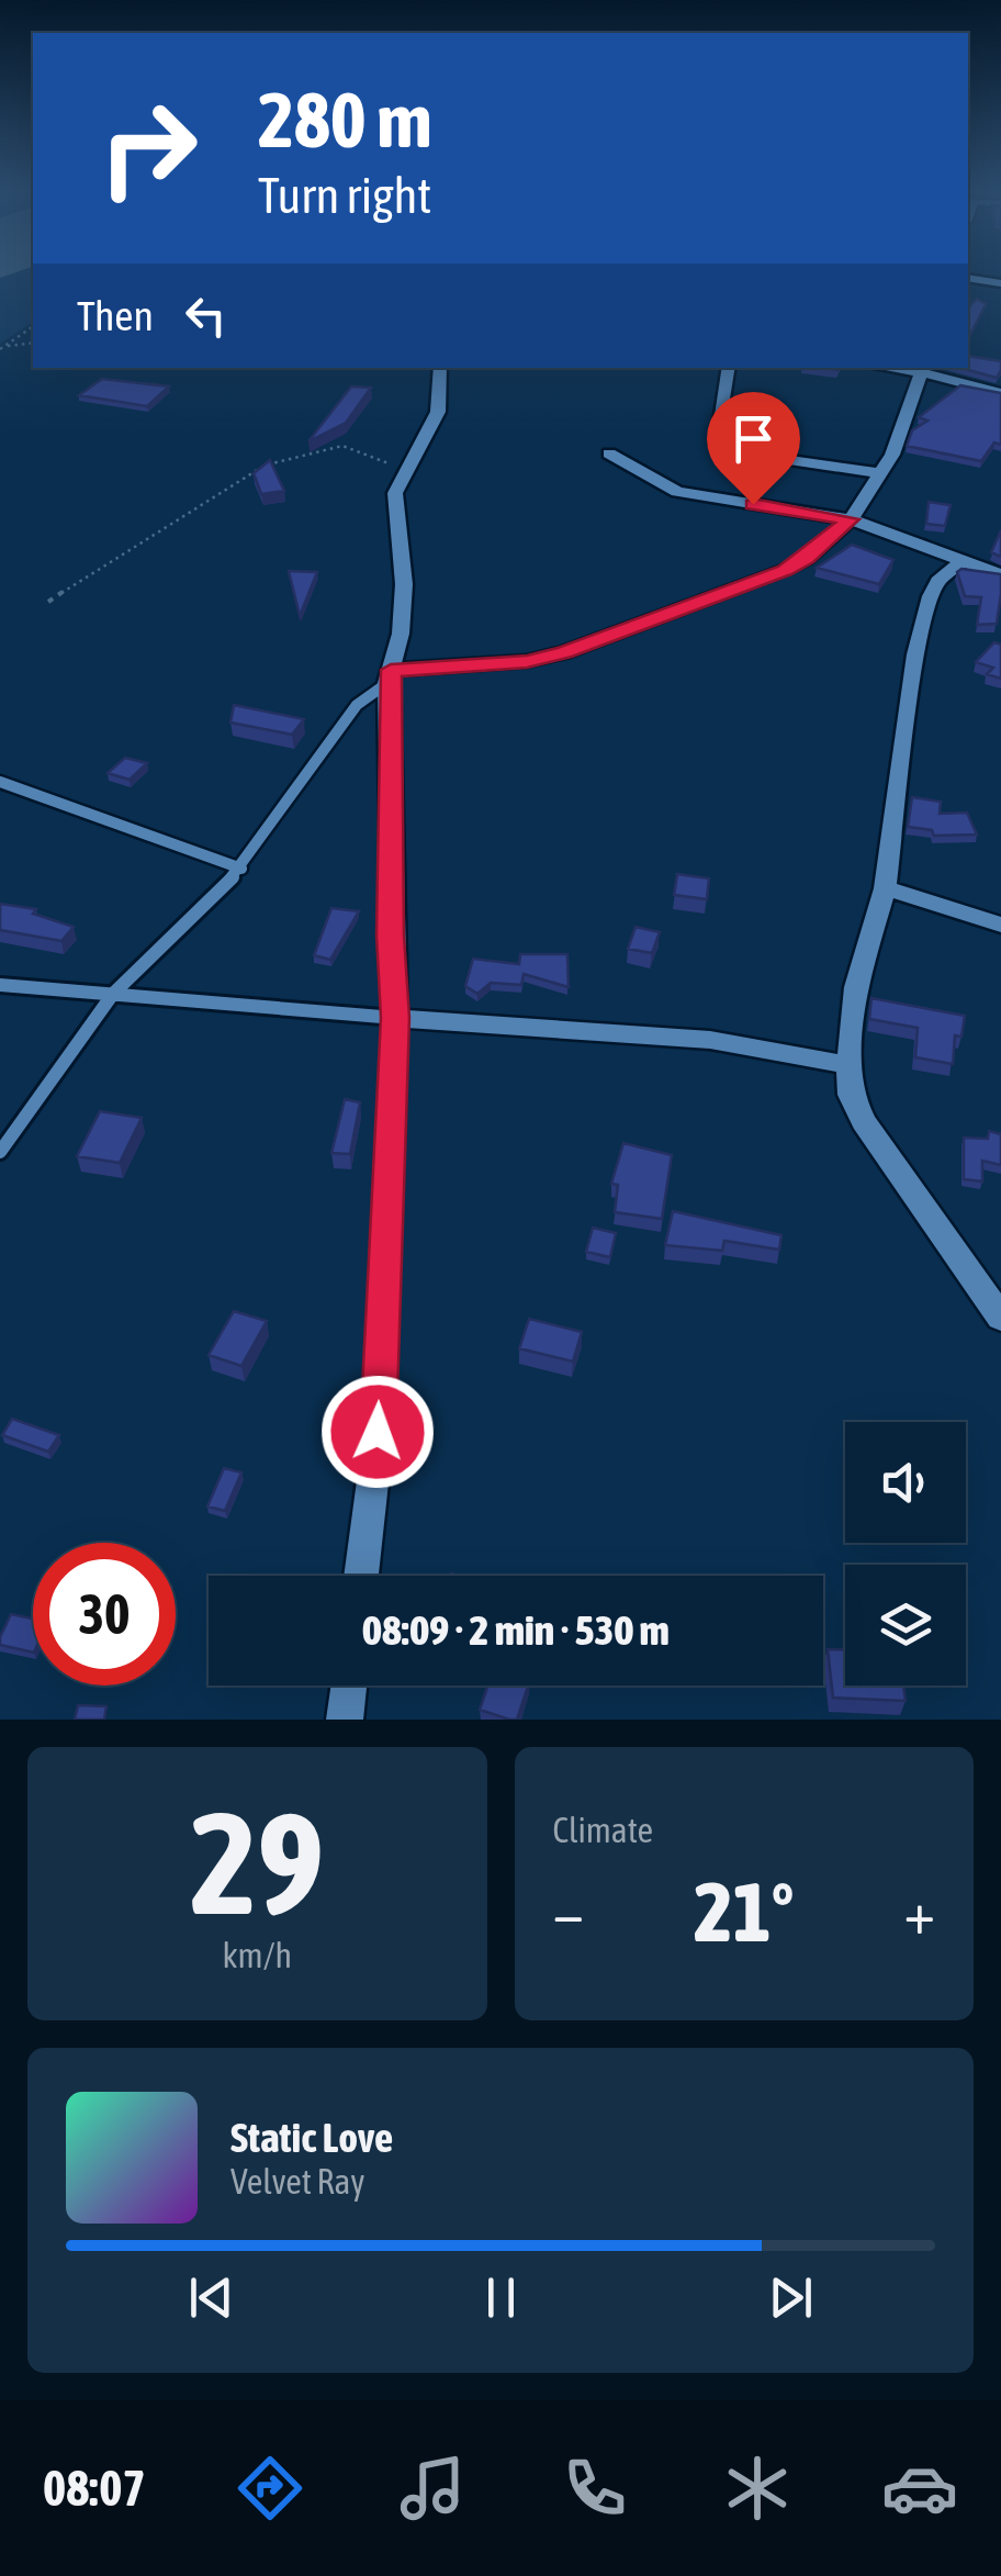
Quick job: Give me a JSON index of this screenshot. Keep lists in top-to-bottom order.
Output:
{
  "page": {
    "turn": ["280 m", "Turn right"],
    "then": "Then",
    "limit": "30",
    "trip": "08:09 · 2 min · 530 m",
    "tile": [
      ["29", "km/h"],
      "Climate"
    ],
    "heat": ["−", "21°", "+"],
    "song": ["Static Love", "Velvet Ray"],
    "tabs": "08:07"
  }
}
